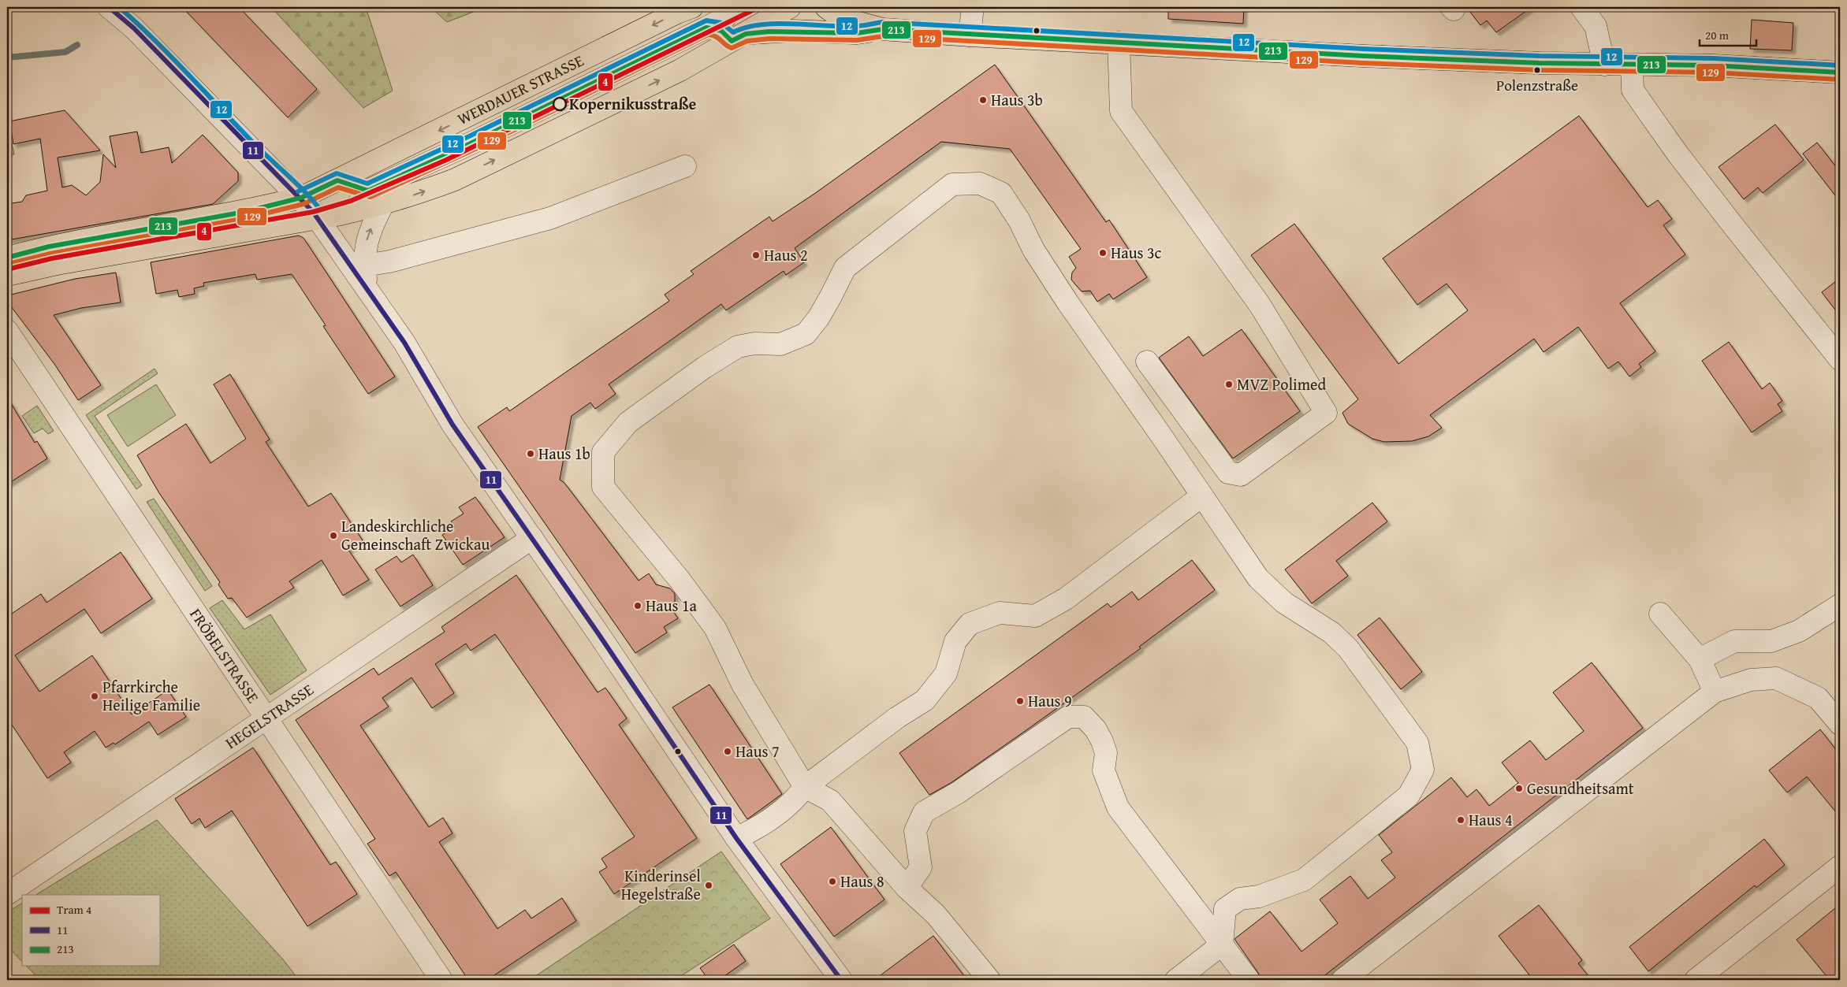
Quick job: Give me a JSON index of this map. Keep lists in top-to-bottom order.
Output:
{
  "streets": {
    "main road": ["WERDAUER STRASSE"],
    "street": ["FRÖBELSTRASSE", "HEGELSTRASSE"]
  },
  "crossings": [
    ["FRÖBELSTRASSE", "HEGELSTRASSE"]
  ],
  "places": [
    "Polenzstraße",
    "Haus 3b",
    "Kopernikusstraße",
    "Haus 3c",
    "Haus 2",
    "MVZ Polimed",
    "Haus 1b",
    "Landeskirchliche Gemeinschaft Zwickau",
    "Haus 1a",
    "Pfarrkirche Heilige Familie",
    "Haus 9",
    "Haus 7",
    "Gesundheitsamt",
    "Haus 4",
    "Haus 8",
    "Kinderinsel Hegelstraße"
  ],
  "lines": [
    "tram line 4",
    "transit line 11",
    "transit line 12",
    "transit line 213",
    "transit line 129"
  ],
  "legend": ["Tram 4", "11", "213"],
  "scale_bar": "20 m"
}
